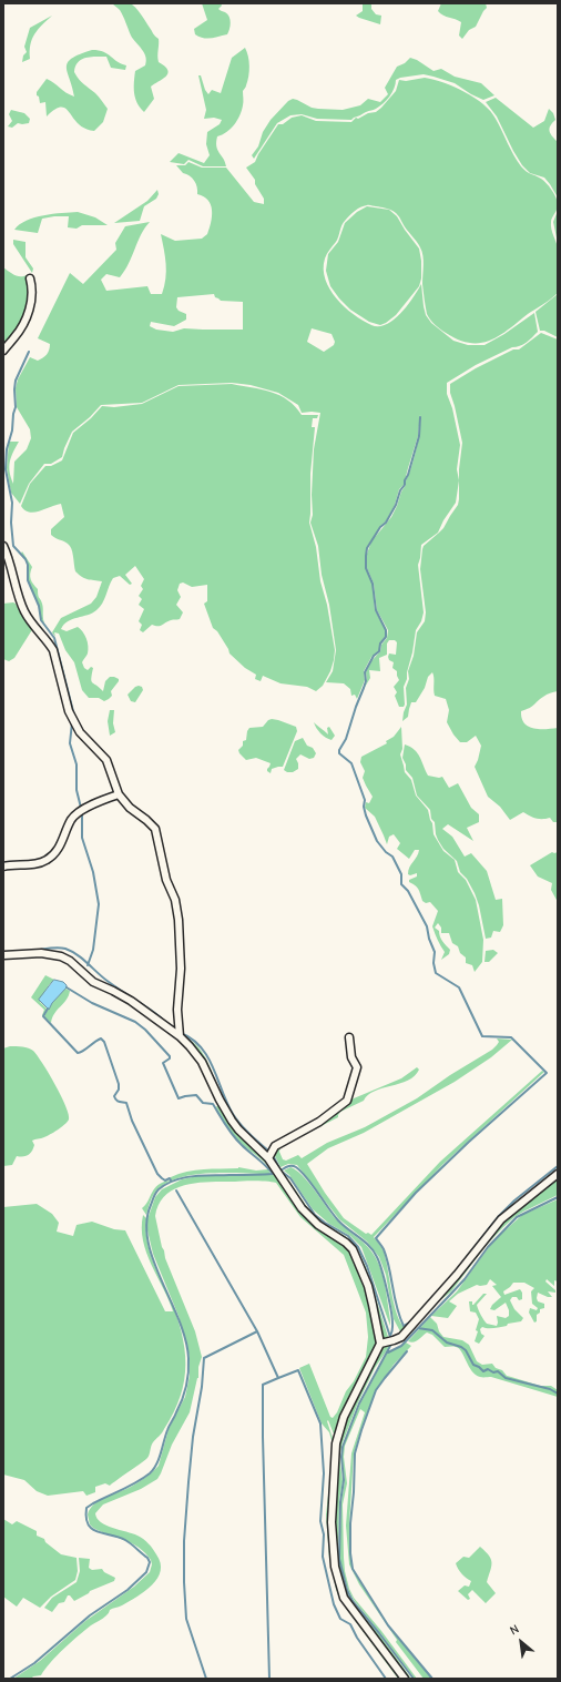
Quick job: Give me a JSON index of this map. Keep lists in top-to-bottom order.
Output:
{
  "north": "top left"
}
